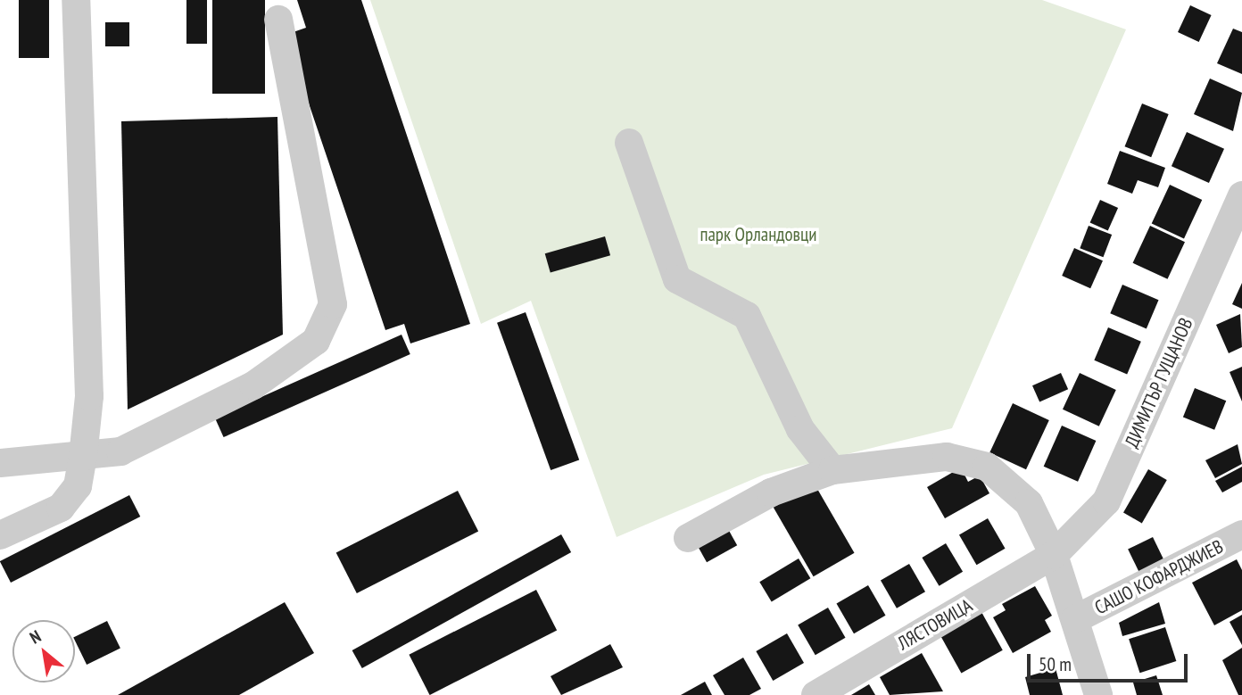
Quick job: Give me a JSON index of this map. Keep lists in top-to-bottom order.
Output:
{
  "streets": {
    "street": ["ДИМИТЪР ГУЩАНОВ", "САШО КОФАРДЖИЕВ", "ЛЯСТОВИЦА"]
  },
  "crossings": [
    ["ДИМИТЪР ГУЩАНОВ", "ЛЯСТОВИЦА"]
  ],
  "parks": ["парк Орландовци"],
  "scale_bar": "50 m",
  "north": "top left"
}
